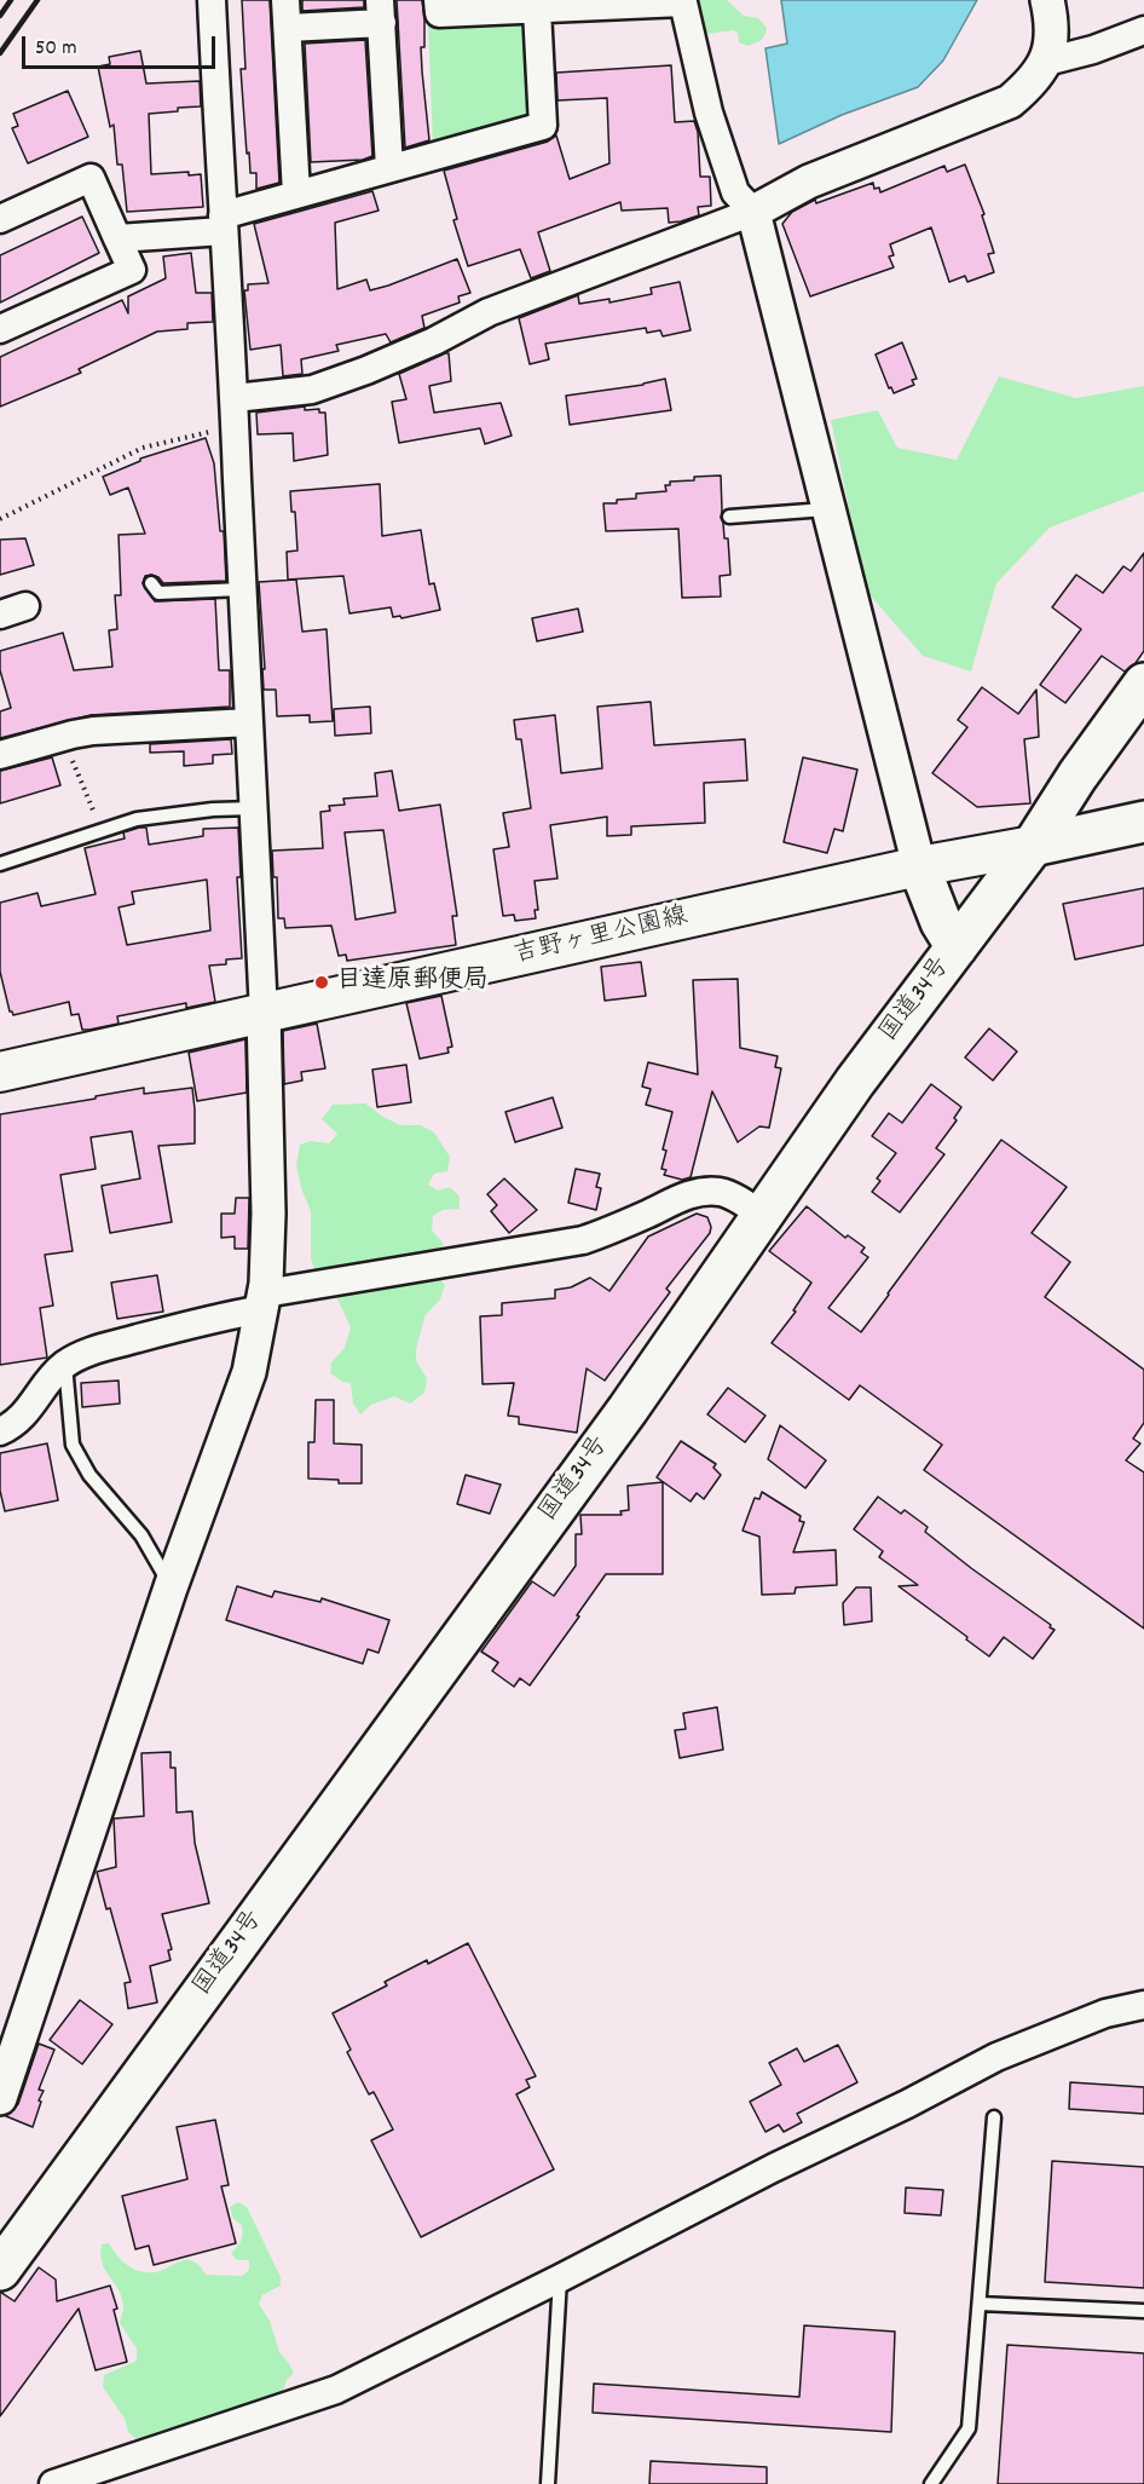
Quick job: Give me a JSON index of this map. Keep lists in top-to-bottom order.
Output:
{
  "streets": {
    "main road": ["吉野ヶ里公園線", "国道34号"]
  },
  "crossings": [
    ["吉野ヶ里公園線", "国道34号"]
  ],
  "places": ["目達原郵便局"],
  "scale_bar": "50 m"
}
